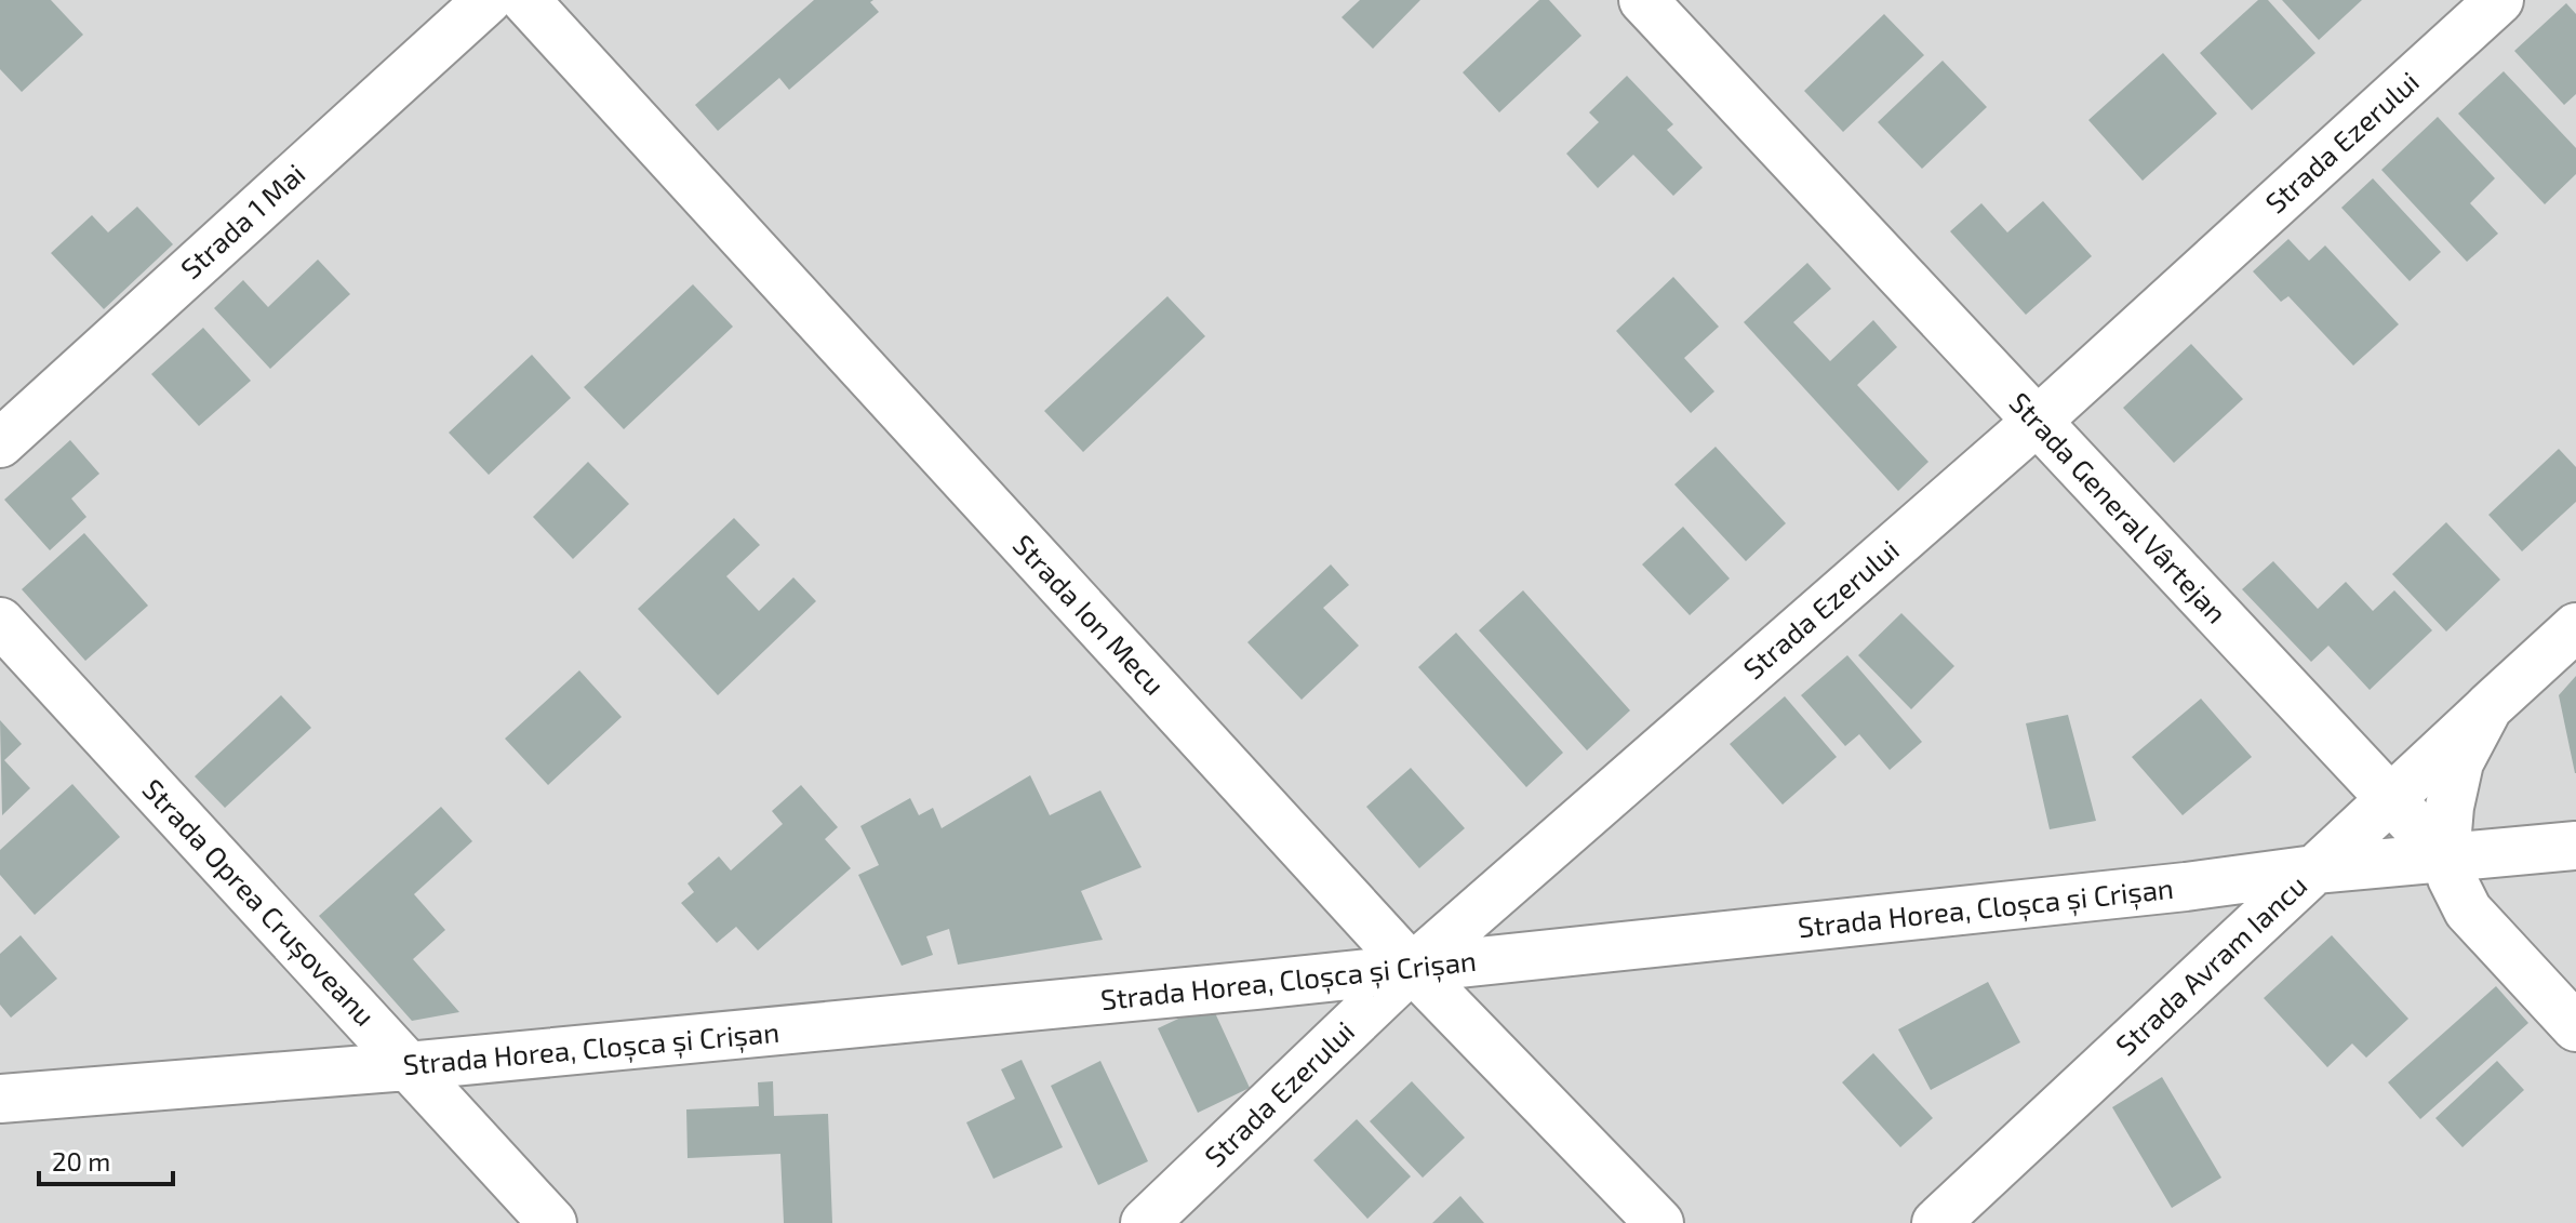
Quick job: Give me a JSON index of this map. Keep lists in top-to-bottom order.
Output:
{
  "streets": {
    "street": [
      "Strada Ezerului",
      "Strada 1 Mai",
      "Strada General Vârtejan",
      "Strada Ion Mecu",
      "Strada Oprea Crușoveanu",
      "Strada Horea, Cloșca și Crișan",
      "Strada Avram Iancu"
    ]
  },
  "crossings": [
    ["Strada Ezerului", "Strada General Vârtejan"],
    ["Strada Ezerului", "Strada Ion Mecu"],
    ["Strada Ezerului", "Strada Horea, Cloșca și Crișan"],
    ["Strada General Vârtejan", "Strada Horea, Cloșca și Crișan"],
    ["Strada General Vârtejan", "Strada Avram Iancu"],
    ["Strada Ion Mecu", "Strada Horea, Cloșca și Crișan"],
    ["Strada Oprea Crușoveanu", "Strada Horea, Cloșca și Crișan"],
    ["Strada Horea, Cloșca și Crișan", "Strada Avram Iancu"]
  ],
  "scale_bar": "20 m"
}
